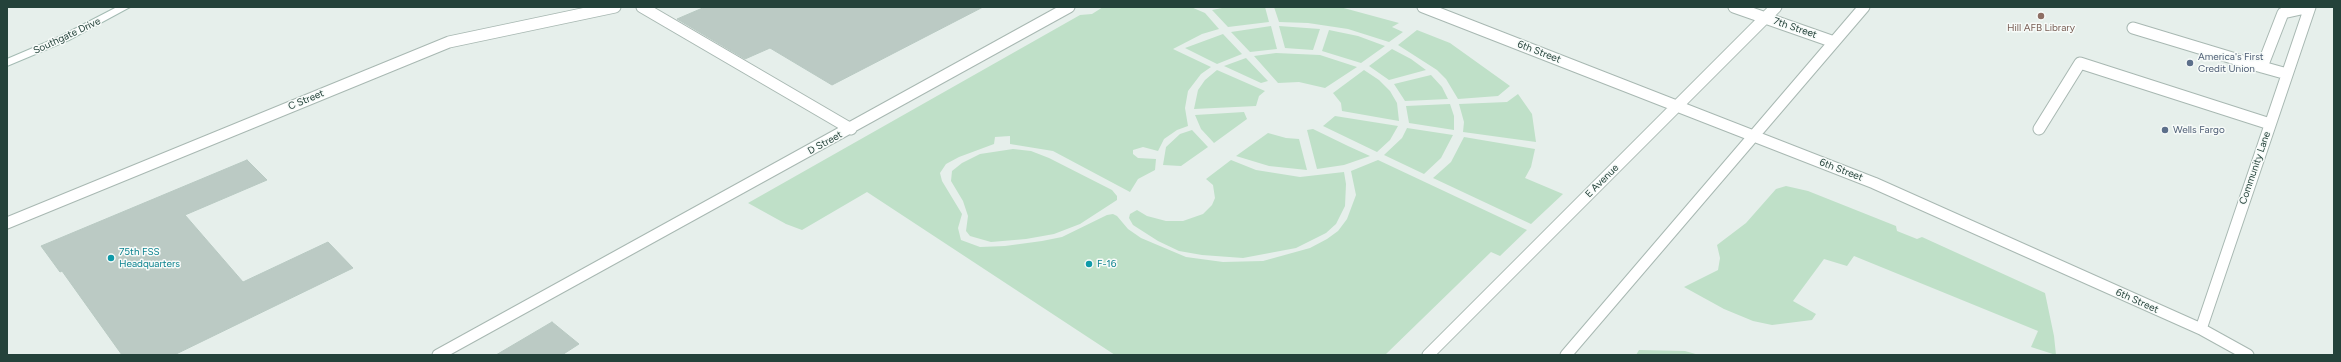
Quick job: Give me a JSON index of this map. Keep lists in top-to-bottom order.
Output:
{
  "streets": {
    "main road": ["Southgate Drive"],
    "lane": [
      "7th Street",
      "6th Street",
      "C Street",
      "D Street",
      "Community Lane",
      "E Avenue"
    ]
  },
  "crossings": [
    ["7th Street", "E Avenue"],
    ["6th Street", "Community Lane"],
    ["6th Street", "E Avenue"]
  ],
  "places": [
    "Hill AFB Library",
    "America's First Credit Union",
    "Wells Fargo",
    "75th FSS Headquarters",
    "F-16"
  ]
}
